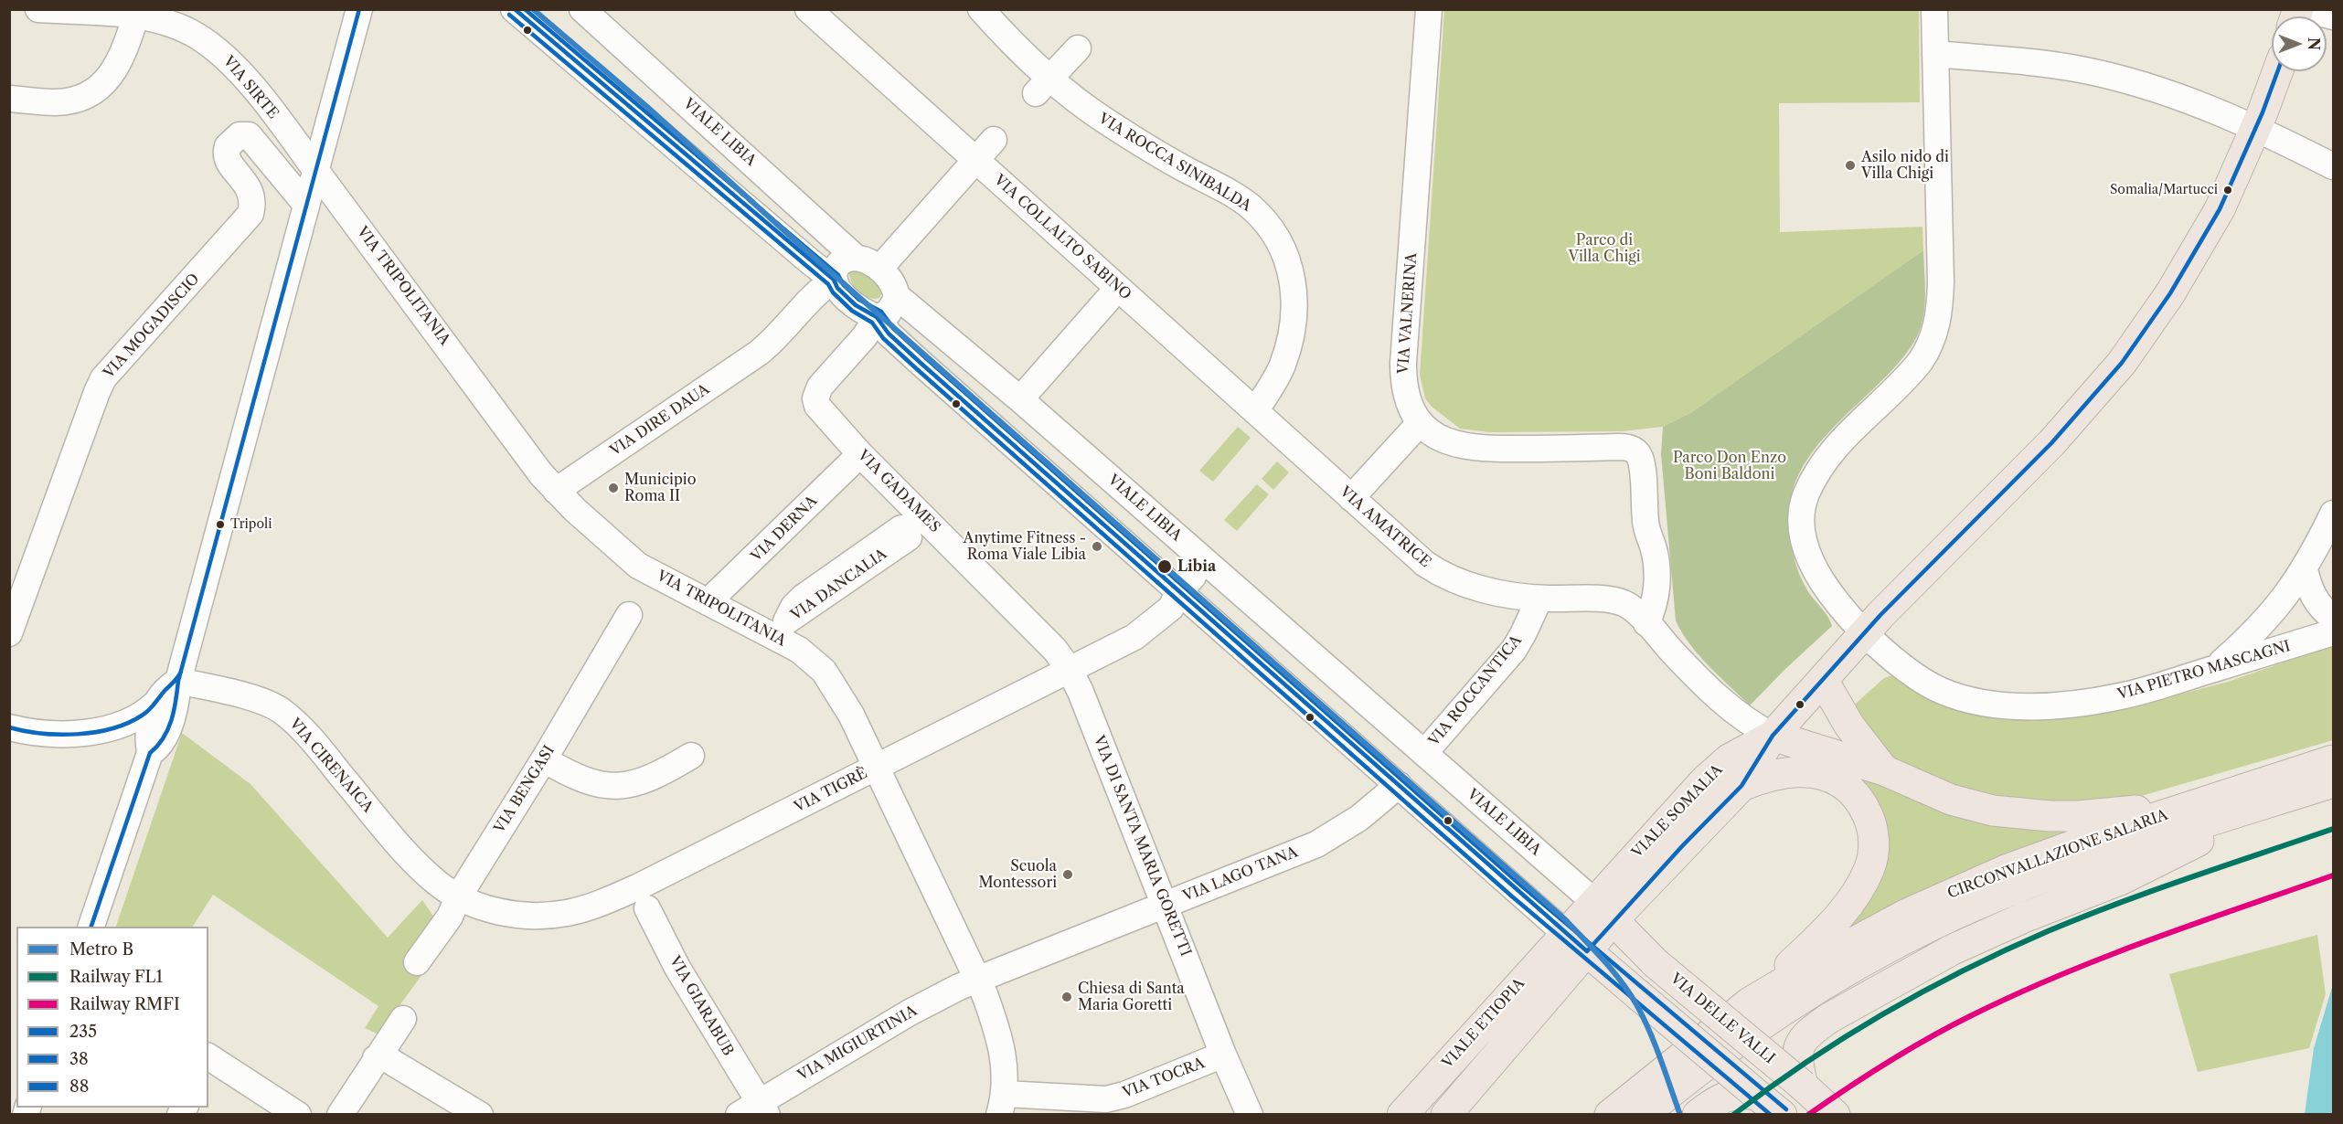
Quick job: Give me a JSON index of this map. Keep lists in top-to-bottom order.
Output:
{
  "streets": {
    "main road": [
      "VIALE SOMALIA",
      "CIRCONVALLAZIONE SALARIA",
      "VIA DELLE VALLI",
      "VIALE ETIOPIA"
    ],
    "street": [
      "VIA SIRTE",
      "VIALE LIBIA",
      "VIA ROCCA SINIBALDA",
      "VIA COLLALTO SABINO",
      "VIA TRIPOLITANIA",
      "VIA VALNERINA",
      "VIA MOGADISCIO",
      "VIA DIRE DAUA",
      "VIA GADAMES",
      "VIA AMATRICE",
      "VIA DERNA",
      "VIA PIETRO MASCAGNI",
      "VIA ROCCANTICA",
      "VIA CIRENAICA",
      "VIA BENGASI",
      "VIA TIGRÈ",
      "VIA DI SANTA MARIA GORETTI",
      "VIA LAGO TANA",
      "VIA GIARABUB",
      "VIA MIGIURTINIA",
      "VIA TOCRA"
    ]
  },
  "crossings": [
    ["VIA SIRTE", "VIA TRIPOLITANIA"],
    ["VIALE LIBIA", "VIA DIRE DAUA"],
    ["VIALE LIBIA", "VIA GADAMES"],
    ["VIALE LIBIA", "VIA ROCCANTICA"],
    ["VIA ROCCA SINIBALDA", "VIA COLLALTO SABINO"],
    ["VIA COLLALTO SABINO", "VIA AMATRICE"],
    ["VIA TRIPOLITANIA", "VIA DIRE DAUA"],
    ["VIA TRIPOLITANIA", "VIA DERNA"],
    ["VIA TRIPOLITANIA", "VIA TIGRÈ"],
    ["VIA TRIPOLITANIA", "VIA LAGO TANA"],
    ["VIA TRIPOLITANIA", "VIA MIGIURTINIA"],
    ["VIA TRIPOLITANIA", "VIA TOCRA"],
    ["VIA VALNERINA", "VIA AMATRICE"],
    ["VIA DIRE DAUA", "VIA GADAMES"],
    ["VIA GADAMES", "VIA DERNA"],
    ["VIA GADAMES", "VIA TIGRÈ"],
    ["VIA GADAMES", "VIA DI SANTA MARIA GORETTI"],
    ["VIA AMATRICE", "VIA ROCCANTICA"],
    ["VIA AMATRICE", "VIALE SOMALIA"],
    ["VIA PIETRO MASCAGNI", "VIALE SOMALIA"],
    ["VIA CIRENAICA", "VIA BENGASI"],
    ["VIA CIRENAICA", "VIA TIGRÈ"],
    ["VIA BENGASI", "VIA TIGRÈ"],
    ["VIA TIGRÈ", "VIA DI SANTA MARIA GORETTI"],
    ["VIALE SOMALIA", "VIA DELLE VALLI"],
    ["VIA DI SANTA MARIA GORETTI", "VIA LAGO TANA"],
    ["VIA DI SANTA MARIA GORETTI", "VIA TOCRA"],
    ["VIA LAGO TANA", "VIA MIGIURTINIA"],
    ["VIA GIARABUB", "VIA MIGIURTINIA"]
  ],
  "parks": ["Parco di Villa Chigi", "Parco Don Enzo Boni Baldoni"],
  "places": [
    "Asilo nido di Villa Chigi",
    "Somalia/Martucci",
    "Municipio Roma II",
    "Tripoli",
    "Anytime Fitness - Roma Viale Libia",
    "Libia",
    "Scuola Montessori",
    "Chiesa di Santa Maria Goretti"
  ],
  "lines": [
    "metro line B",
    "transit line 235",
    "transit line 88",
    "transit line 38",
    "rail line FL1",
    "rail line RMFI"
  ],
  "legend": [
    "Metro B",
    "Railway FL1",
    "Railway RMFI",
    "235",
    "38",
    "88"
  ],
  "north": "right"
}
